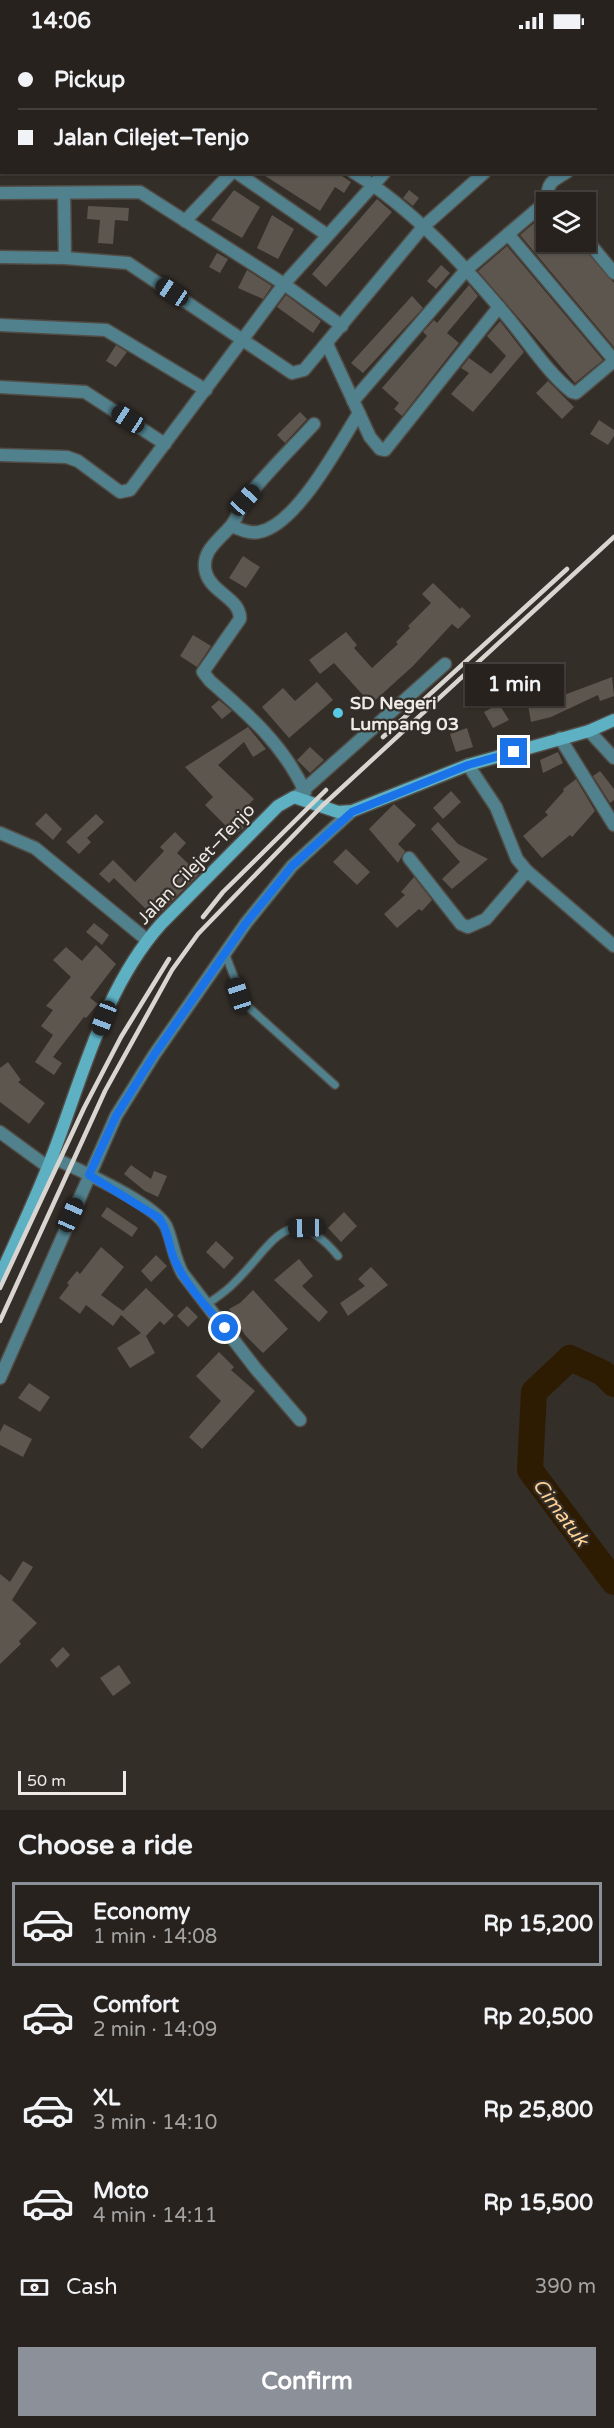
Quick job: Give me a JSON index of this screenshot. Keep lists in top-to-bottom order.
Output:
{
  "streets": {
    "main road": ["Jalan Cilejet–Tenjo"]
  },
  "water": ["Cimatuk"],
  "places": ["SD Negeri Lumpang 03"],
  "scale_bar": "50 m",
  "page": {
    "status": "14:06",
    "banner": ["Pickup", "Jalan Cilejet–Tenjo"],
    "bubble": "1 min",
    "scale": "50 m",
    "heading": "Choose a ride",
    "list": [
      {
        "name": "Economy",
        "note": "1 min · 14:08",
        "value": "Rp 15,200"
      },
      {
        "name": "Comfort",
        "note": "2 min · 14:09",
        "value": "Rp 20,500"
      },
      {
        "name": "XL",
        "note": "3 min · 14:10",
        "value": "Rp 25,800"
      },
      {
        "name": "Moto",
        "note": "4 min · 14:11",
        "value": "Rp 15,500"
      }
    ],
    "pay": ["Cash", "390 m"],
    "buttons": "Confirm"
  }
}
